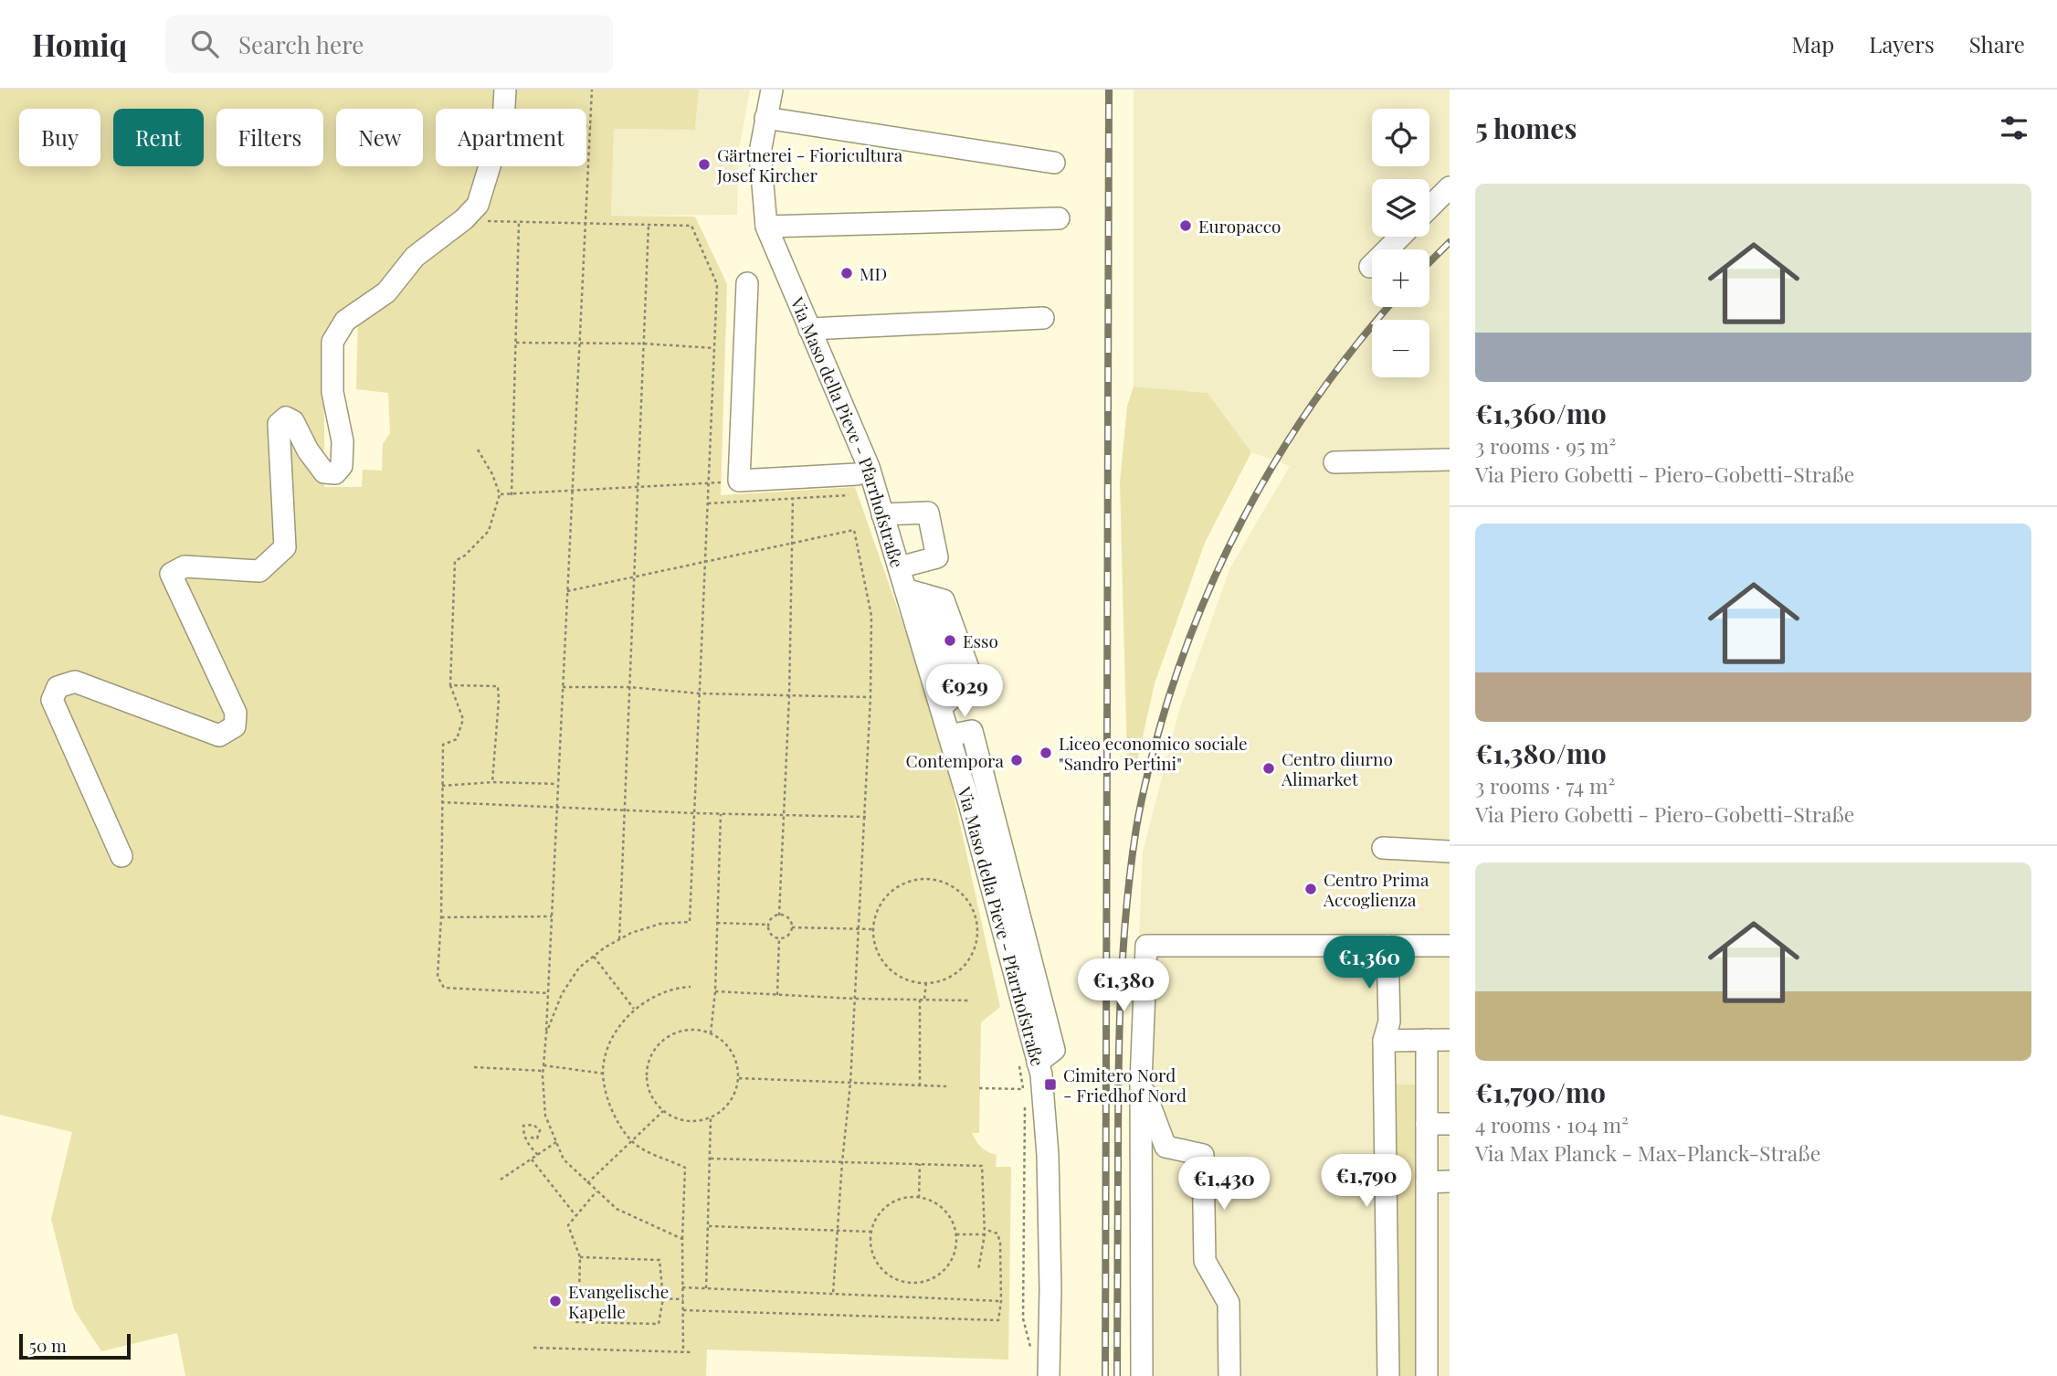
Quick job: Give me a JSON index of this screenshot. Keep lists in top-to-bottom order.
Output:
{
  "streets": {
    "street": ["Via Maso della Pieve - Pfarrhofstraße"]
  },
  "places": {
    "other": [
      "Gärtnerei - Fioricultura Josef Kircher",
      "Europacco",
      "MD",
      "Esso",
      "Liceo economico sociale \"Sandro Pertini\"",
      "Contempora",
      "Centro diurno Alimarket",
      "Centro Prima Accoglienza",
      "Evangelische Kapelle"
    ],
    "transit": ["Cimitero Nord - Friedhof Nord"]
  },
  "scale_bar": "50 m",
  "page": {
    "header": "Homiq",
    "search": "Search here",
    "nav": ["Map", "Layers", "Share"],
    "heading": "5 homes",
    "map_buttons": ["+", "−"],
    "chip": [
      "Buy",
      "Rent",
      "Filters",
      "New",
      "Apartment"
    ],
    "list": [
      {
        "name": "€1,360/mo",
        "note": "3 rooms · 95 m² · Via Piero Gobetti - Piero-Gobetti-Straße"
      },
      {
        "name": "€1,380/mo",
        "note": "3 rooms · 74 m² · Via Piero Gobetti - Piero-Gobetti-Straße"
      },
      {
        "name": "€1,790/mo",
        "note": "4 rooms · 104 m² · Via Max Planck - Max-Planck-Straße"
      }
    ],
    "price": [
      "€929",
      "€1,360",
      "€1,380",
      "€1,790",
      "€1,430"
    ],
    "scale": "50 m"
  }
}
